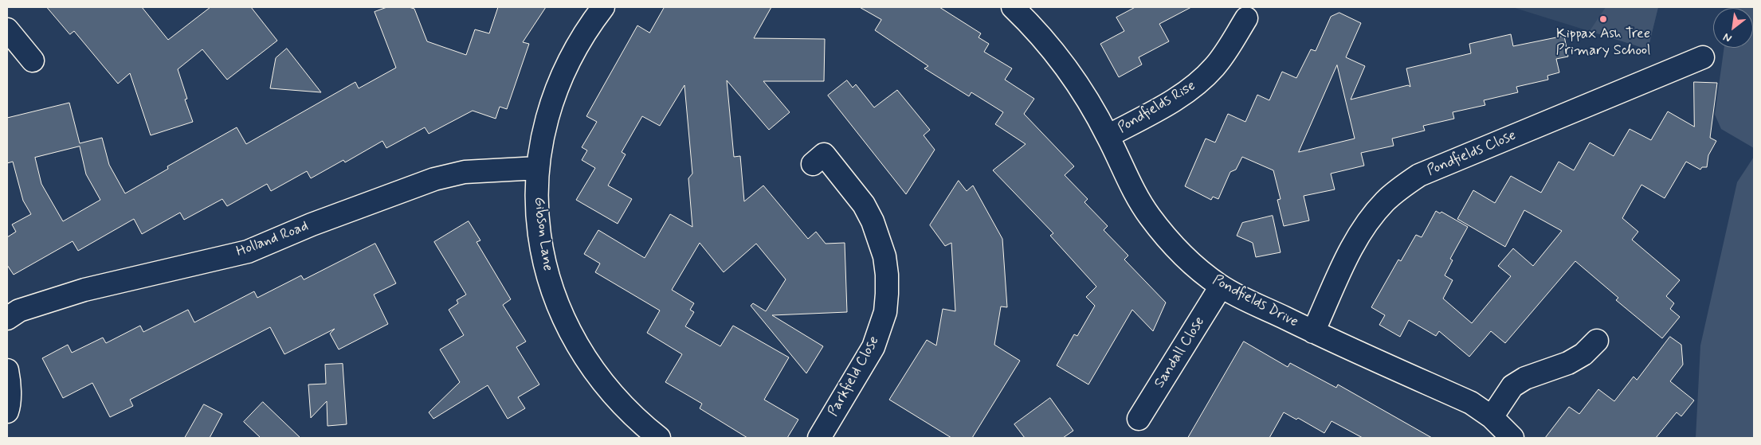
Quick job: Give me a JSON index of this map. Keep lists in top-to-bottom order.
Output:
{
  "streets": {
    "street": [
      "Pondfields Rise",
      "Pondfields Close",
      "Gibson Lane",
      "Holland Road",
      "Pondfields Drive",
      "Sandall Close",
      "Parkfield Close"
    ]
  },
  "crossings": [
    ["Pondfields Rise", "Pondfields Drive"],
    ["Pondfields Close", "Pondfields Drive"],
    ["Gibson Lane", "Holland Road"],
    ["Pondfields Drive", "Sandall Close"]
  ],
  "places": ["Kippax Ash Tree Primary School"],
  "north": "bottom left"
}
